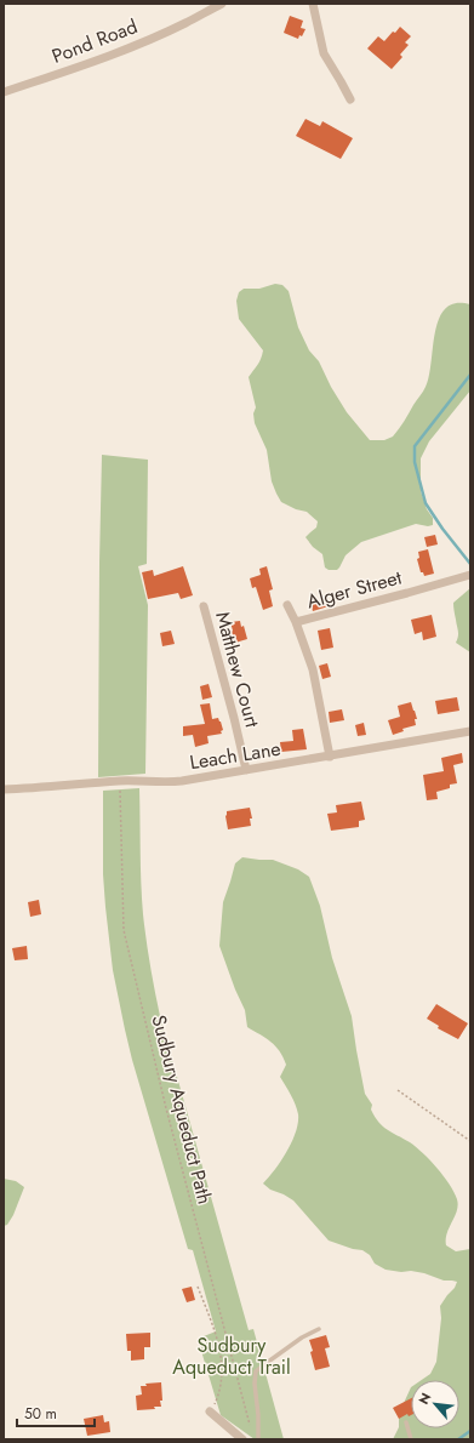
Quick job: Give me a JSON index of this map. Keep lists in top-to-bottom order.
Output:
{
  "streets": {
    "street": [
      "Pond Road",
      "Alger Street",
      "Matthew Court",
      "Leach Lane"
    ],
    "path": ["Sudbury Aqueduct Path"]
  },
  "crossings": [
    ["Alger Street", "Leach Lane"],
    ["Matthew Court", "Leach Lane"],
    ["Leach Lane", "Sudbury Aqueduct Path"]
  ],
  "parks": ["Sudbury Aqueduct Trail"],
  "scale_bar": "50 m",
  "north": "top left"
}
